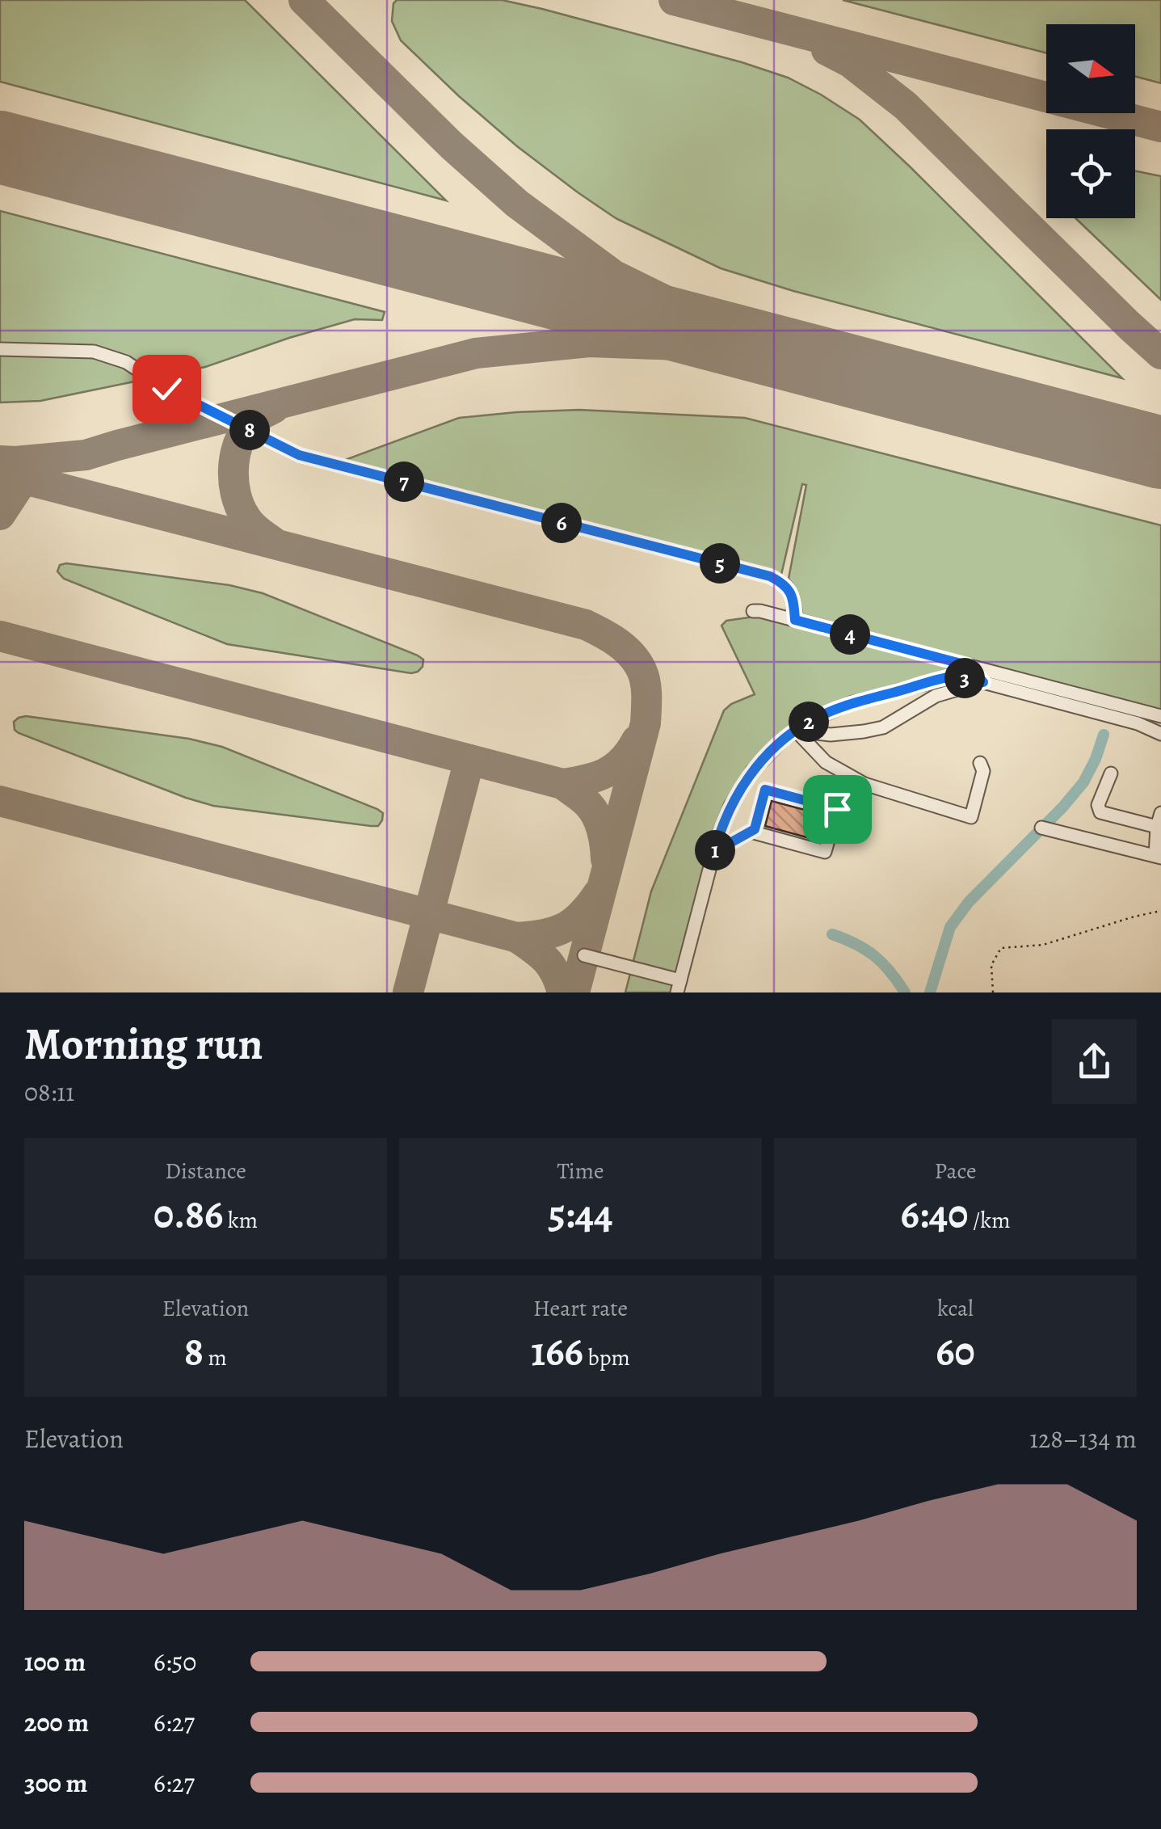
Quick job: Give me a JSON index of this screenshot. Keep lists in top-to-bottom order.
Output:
{
  "north": "right",
  "page": {
    "pins": [
      "8",
      "7",
      "6",
      "5",
      "4",
      "3",
      "2",
      "1"
    ],
    "heading": ["Morning run", "08:11"],
    "stats": [
      ["Distance", "0.86 km"],
      ["Time", "5:44"],
      ["Pace", "6:40 /km"],
      ["Elevation", "8 m"],
      ["Heart rate", "166 bpm"],
      ["kcal", "60"]
    ],
    "chart": ["Elevation", "128–134 m"],
    "list": [
      {
        "name": "100 m",
        "note": "6:50"
      },
      {
        "name": "200 m",
        "note": "6:27"
      },
      {
        "name": "300 m",
        "note": "6:27"
      }
    ]
  }
}
